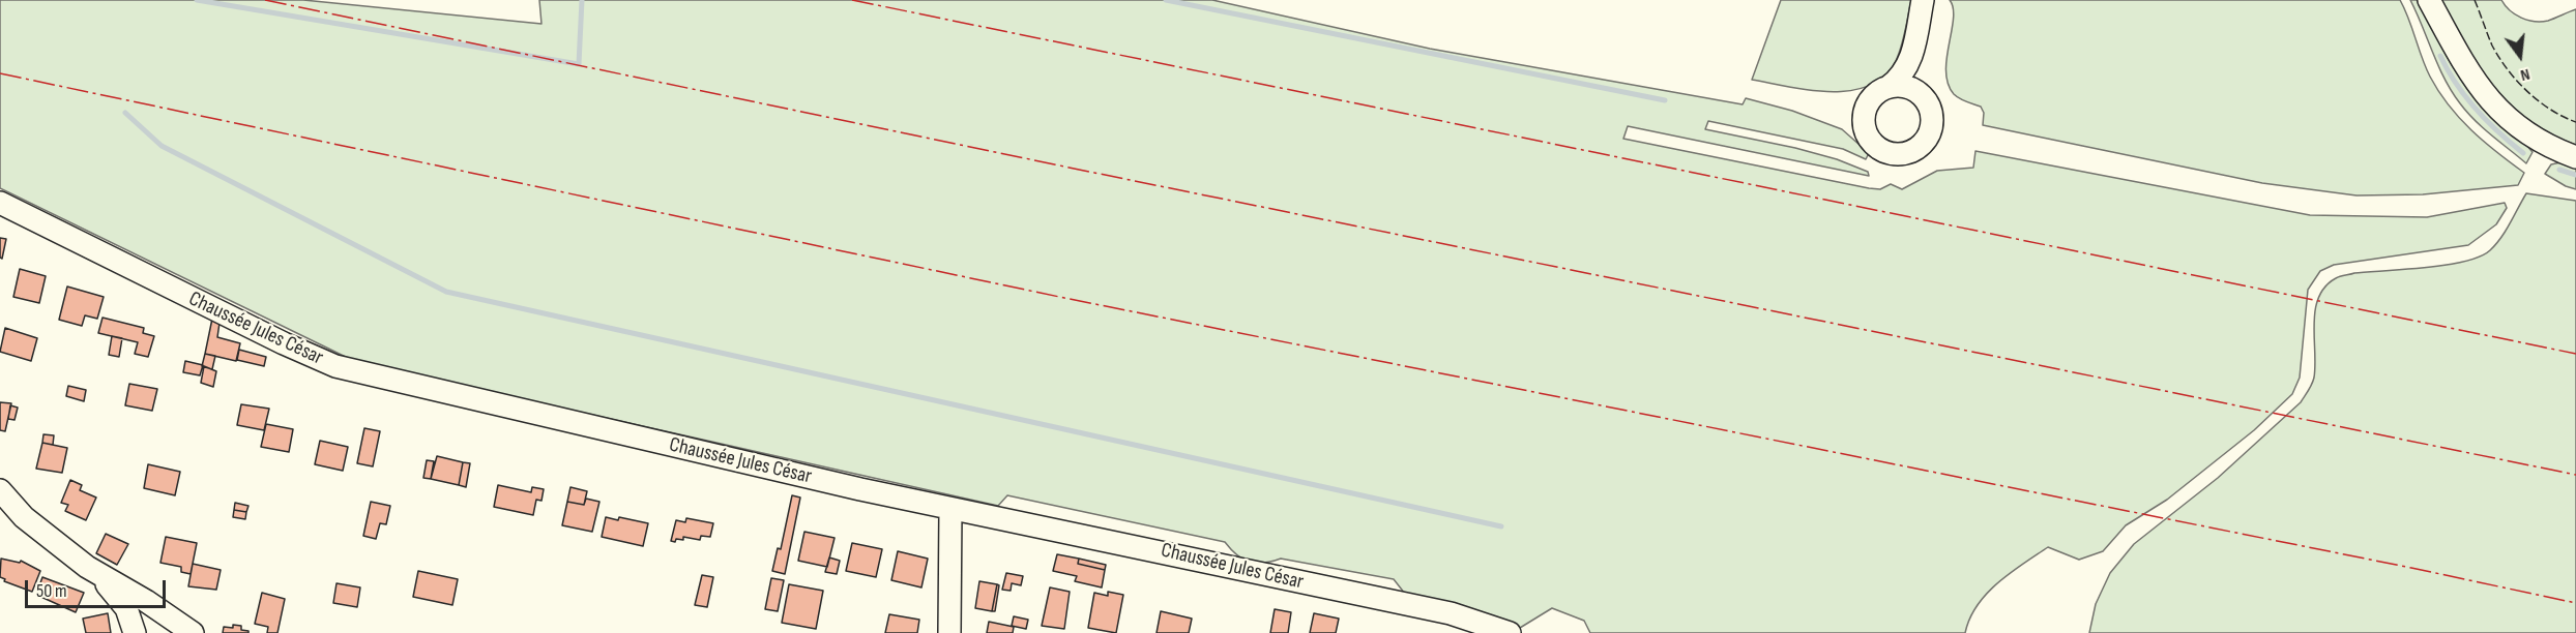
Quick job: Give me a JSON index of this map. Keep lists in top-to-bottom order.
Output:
{
  "streets": {
    "street": ["Chaussée Jules César"]
  },
  "scale_bar": "50 m",
  "north": "bottom"
}
